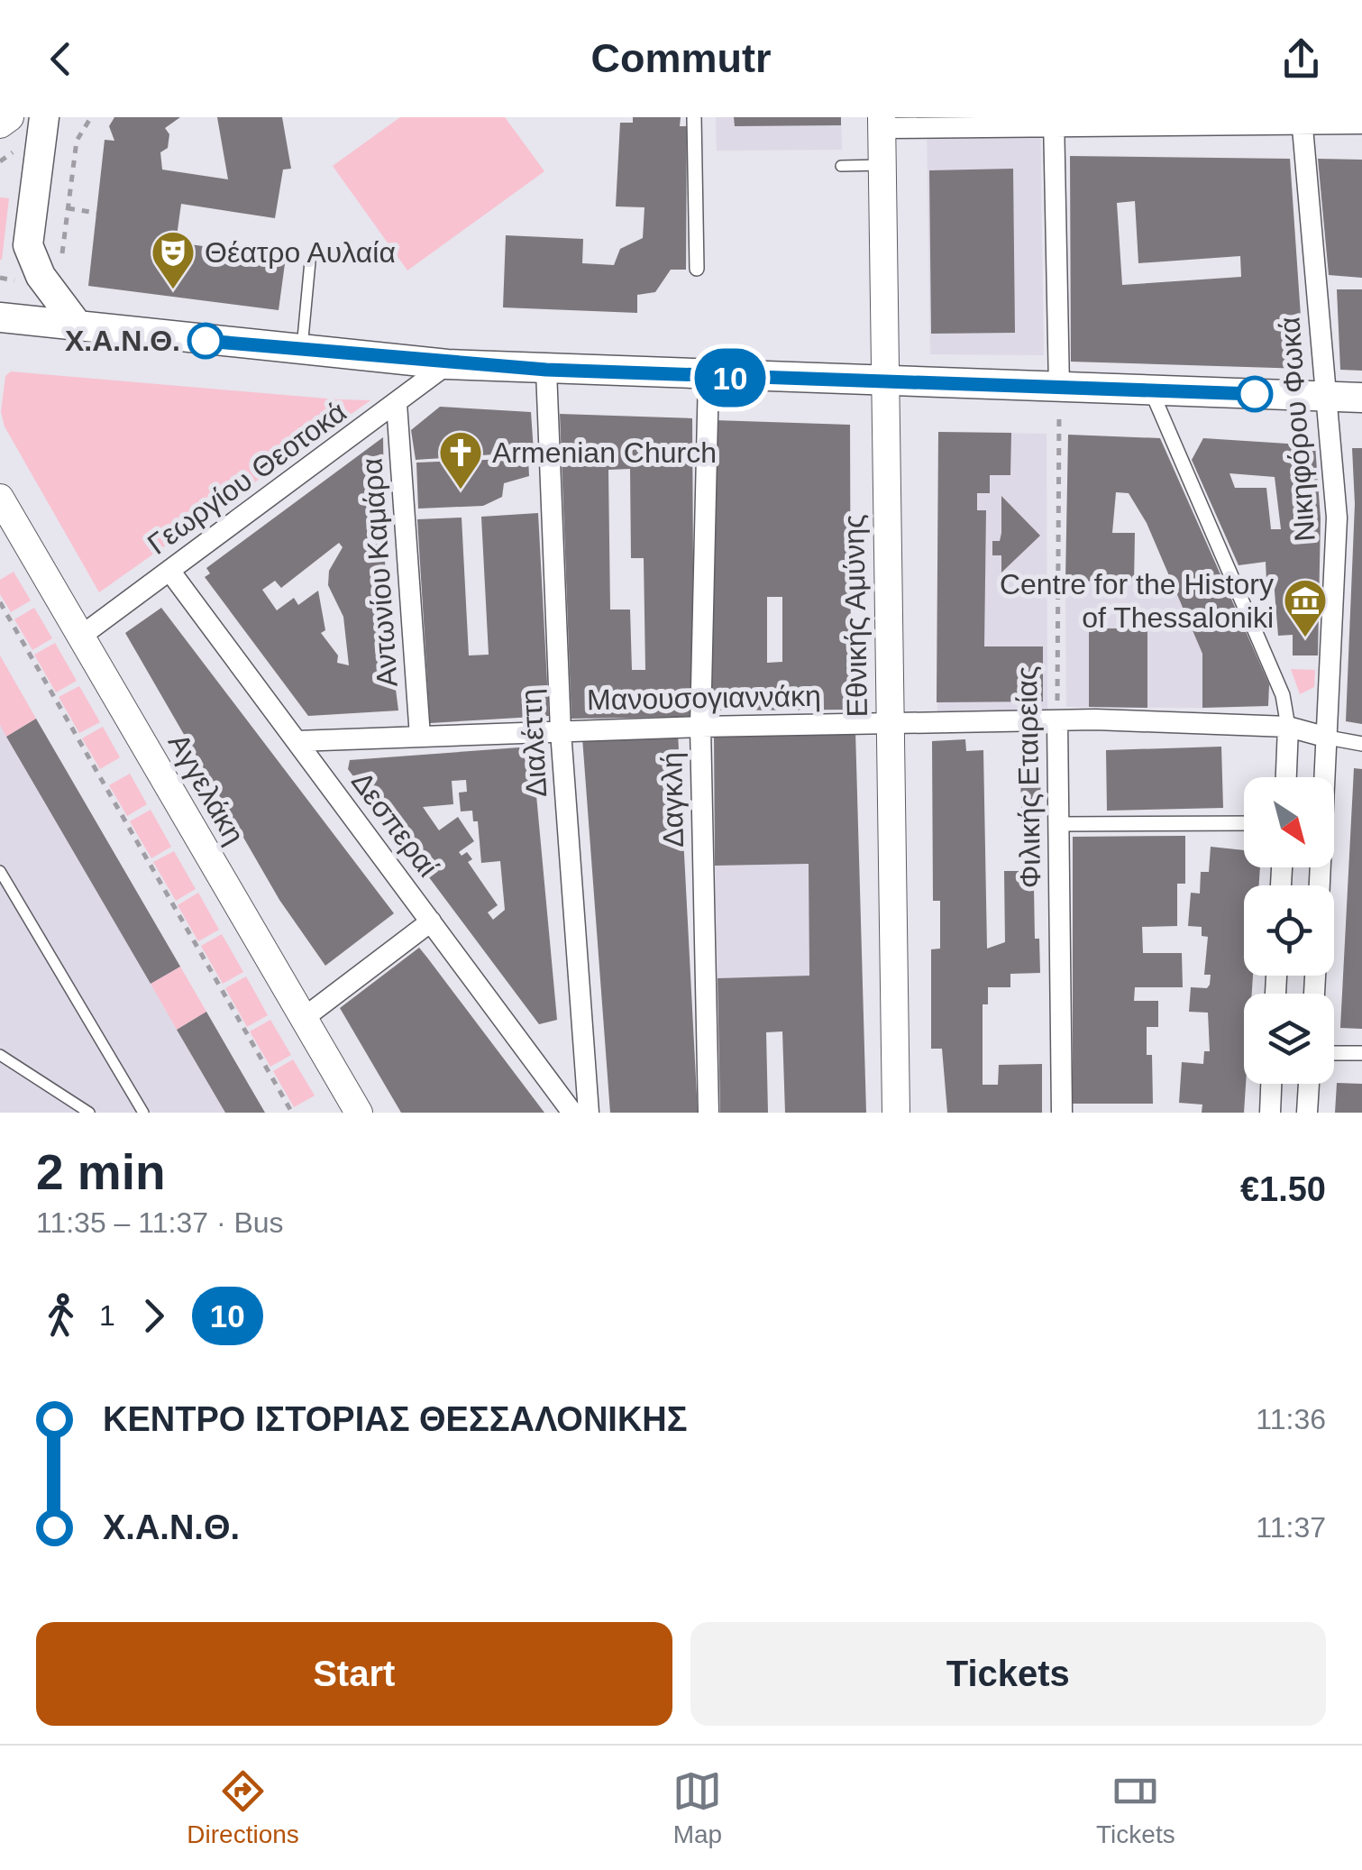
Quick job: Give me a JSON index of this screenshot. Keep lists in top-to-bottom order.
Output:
{
  "streets": {
    "main road": ["Εθνικής Αμύνης", "Αγγελάκη"],
    "street": [
      "Νικηφόρου Φωκά",
      "Γεωργίου Θεοτοκά",
      "Αντωνίου Καμάρα",
      "Μανουσογιαννάκη",
      "Διαλέττη",
      "Φιλικής Εταιρείας",
      "Δαγκλή",
      "Δεσπεραί"
    ]
  },
  "crossings": [
    ["Νικηφόρου Φωκά", "Μανουσογιαννάκη"],
    ["Γεωργίου Θεοτοκά", "Αντωνίου Καμάρα"],
    ["Γεωργίου Θεοτοκά", "Αγγελάκη"],
    ["Γεωργίου Θεοτοκά", "Δεσπεραί"],
    ["Αντωνίου Καμάρα", "Μανουσογιαννάκη"],
    ["Εθνικής Αμύνης", "Μανουσογιαννάκη"],
    ["Μανουσογιαννάκη", "Διαλέττη"],
    ["Μανουσογιαννάκη", "Φιλικής Εταιρείας"],
    ["Μανουσογιαννάκη", "Δαγκλή"],
    ["Μανουσογιαννάκη", "Δεσπεραί"]
  ],
  "places": {
    "theatre": ["Θέατρο Αυλαία"],
    "other": ["Χ.Α.Ν.Θ."],
    "church": ["Armenian Church"],
    "museum": ["Centre for the History of Thessaloniki"]
  },
  "lines": ["bus line 10"],
  "north": "bottom right",
  "page": {
    "header": "Commutr",
    "on_map": "10",
    "heading": ["2 min", "11:35 – 11:37 · Bus", "€1.50"],
    "legs": ["1", "10"],
    "list": [
      {
        "name": "ΚΕΝΤΡΟ ΙΣΤΟΡΙΑΣ ΘΕΣΣΑΛΟΝΙΚΗΣ",
        "value": "11:36"
      },
      {
        "name": "Χ.Α.Ν.Θ.",
        "value": "11:37"
      }
    ],
    "buttons": ["Start", "Tickets"],
    "tabs": ["Directions", "Map", "Tickets"]
  }
}
